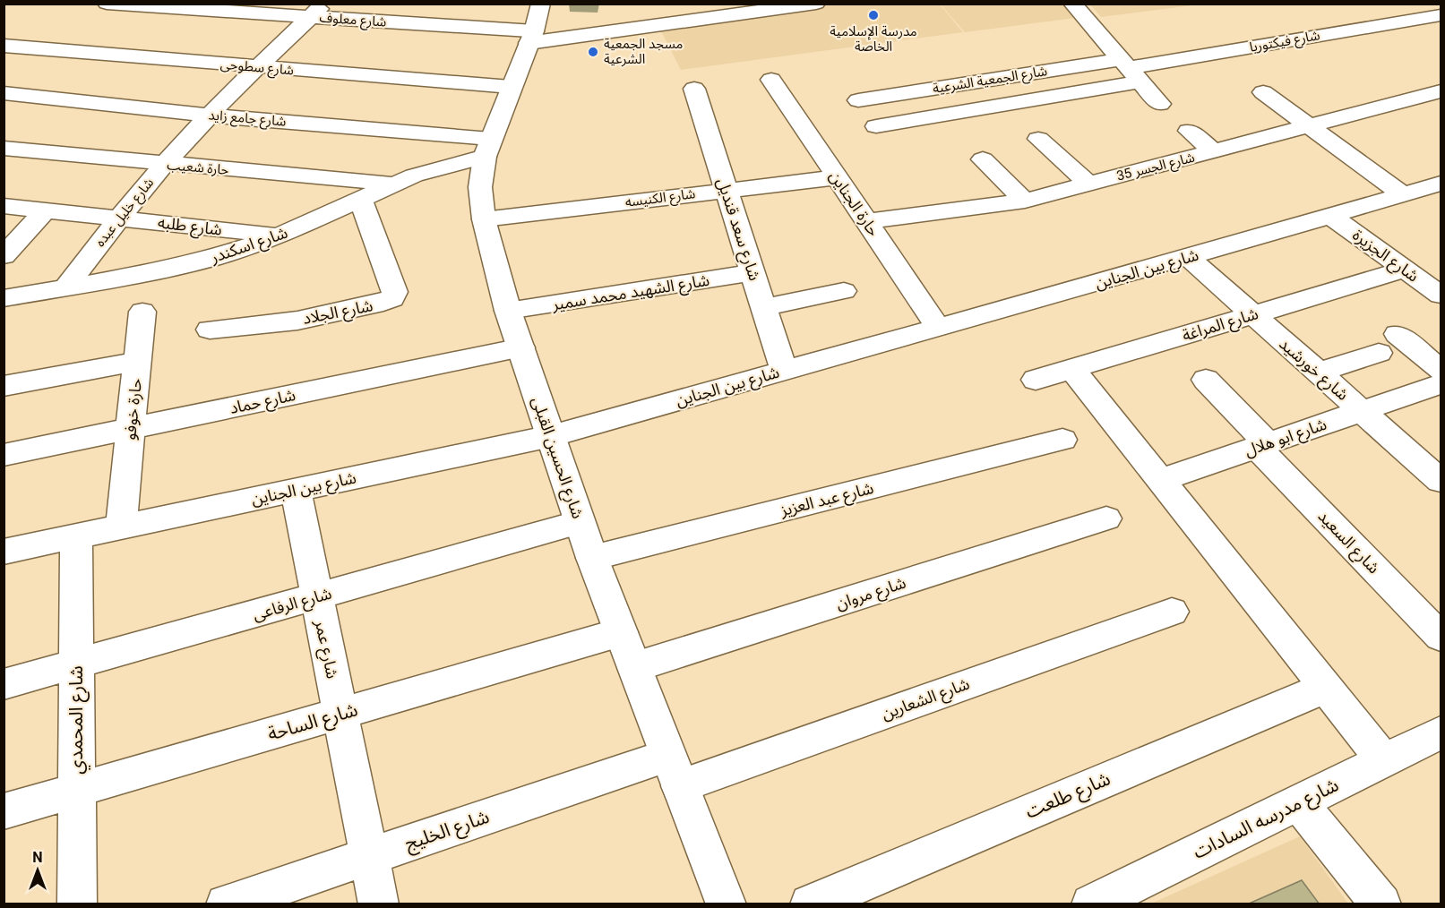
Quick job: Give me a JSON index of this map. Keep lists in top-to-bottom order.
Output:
{
  "streets": {
    "street": [
      "شارع معلوف",
      "شارع فيكتوريا",
      "شارع سطوحى",
      "شارع الجمعية الشرعية",
      "شارع جامع زايد",
      "شارع الجسر 35",
      "حارة شعيب",
      "شارع الكنيسه",
      "حارة الجناين",
      "شارع خليل عبده",
      "شارع طلبه",
      "شارع سعد قنديل",
      "شارع اسكندر",
      "شارع الجزيرة",
      "شارع بين الجناين",
      "شارع الشهيد محمد سمير",
      "شارع الجلاد",
      "شارع المراغة",
      "شارع خورشيد",
      "شارع حماد",
      "حارة خوفو",
      "شارع ابو هلال",
      "شارع الحسين القبلى",
      "شارع عبد العزيز",
      "شارع السعيد",
      "شارع مروان",
      "شارع الرفاعى",
      "شارع عمر",
      "شارع الشعارين",
      "شارع المحمدي",
      "شارع الساحة",
      "شارع طلعت",
      "شارع مدرسه السادات",
      "شارع الخليج"
    ]
  },
  "crossings": [
    ["شارع معلوف", "شارع خليل عبده"],
    ["شارع معلوف", "شارع الحسين القبلى"],
    ["شارع فيكتوريا", "شارع الجمعية الشرعية"],
    ["شارع سطوحى", "شارع خليل عبده"],
    ["شارع سطوحى", "شارع الحسين القبلى"],
    ["شارع جامع زايد", "شارع خليل عبده"],
    ["شارع جامع زايد", "شارع اسكندر"],
    ["شارع جامع زايد", "شارع الحسين القبلى"],
    ["شارع الجسر 35", "حارة الجناين"],
    ["حارة شعيب", "شارع خليل عبده"],
    ["حارة شعيب", "شارع اسكندر"],
    ["شارع الكنيسه", "حارة الجناين"],
    ["شارع الكنيسه", "شارع سعد قنديل"],
    ["شارع الكنيسه", "شارع الحسين القبلى"],
    ["حارة الجناين", "شارع بين الجناين"],
    ["شارع خليل عبده", "شارع طلبه"],
    ["شارع خليل عبده", "شارع اسكندر"],
    ["شارع طلبه", "شارع اسكندر"],
    ["شارع سعد قنديل", "شارع بين الجناين"],
    ["شارع سعد قنديل", "شارع الشهيد محمد سمير"],
    ["شارع اسكندر", "شارع الجلاد"],
    ["شارع اسكندر", "شارع الحسين القبلى"],
    ["شارع الجزيرة", "شارع بين الجناين"],
    ["شارع الجزيرة", "شارع المراغة"],
    ["شارع بين الجناين", "شارع خورشيد"],
    ["شارع بين الجناين", "حارة خوفو"],
    ["شارع بين الجناين", "شارع الحسين القبلى"],
    ["شارع بين الجناين", "شارع عمر"],
    ["شارع بين الجناين", "شارع المحمدي"],
    ["شارع الشهيد محمد سمير", "شارع الحسين القبلى"],
    ["شارع المراغة", "شارع خورشيد"],
    ["شارع خورشيد", "شارع ابو هلال"],
    ["شارع حماد", "حارة خوفو"],
    ["شارع حماد", "شارع الحسين القبلى"],
    ["شارع ابو هلال", "شارع السعيد"],
    ["شارع الحسين القبلى", "شارع عبد العزيز"],
    ["شارع الحسين القبلى", "شارع مروان"],
    ["شارع الحسين القبلى", "شارع الرفاعى"],
    ["شارع الحسين القبلى", "شارع الشعارين"],
    ["شارع الحسين القبلى", "شارع الساحة"],
    ["شارع الحسين القبلى", "شارع الخليج"],
    ["شارع الرفاعى", "شارع عمر"],
    ["شارع الرفاعى", "شارع المحمدي"],
    ["شارع عمر", "شارع الساحة"],
    ["شارع عمر", "شارع الخليج"],
    ["شارع الشعارين", "شارع الخليج"],
    ["شارع المحمدي", "شارع الساحة"]
  ],
  "places": ["مدرسة الإسلامية الخاصة", "مسجد الجمعية الشرعية"],
  "north": "top"
}
